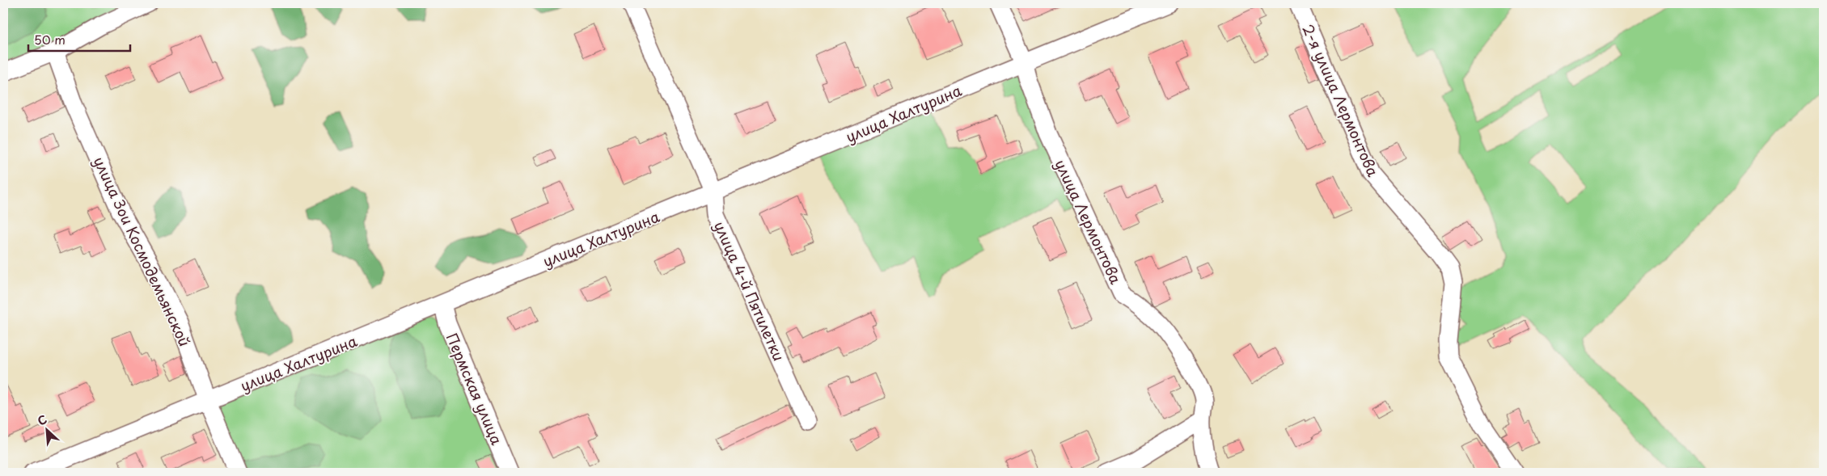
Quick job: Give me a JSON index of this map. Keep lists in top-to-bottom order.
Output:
{
  "streets": {
    "street": [
      "2-я улица Лермонтова",
      "улица Халтурина",
      "улица Лермонтова",
      "улица Зои Космодемьянской",
      "улица 4-й Пятилетки",
      "Пермская улица"
    ]
  },
  "crossings": [
    ["улица Халтурина", "улица Лермонтова"],
    ["улица Халтурина", "улица Зои Космодемьянской"],
    ["улица Халтурина", "улица 4-й Пятилетки"],
    ["улица Халтурина", "Пермская улица"]
  ],
  "scale_bar": "50 m",
  "north": "top left"
}
